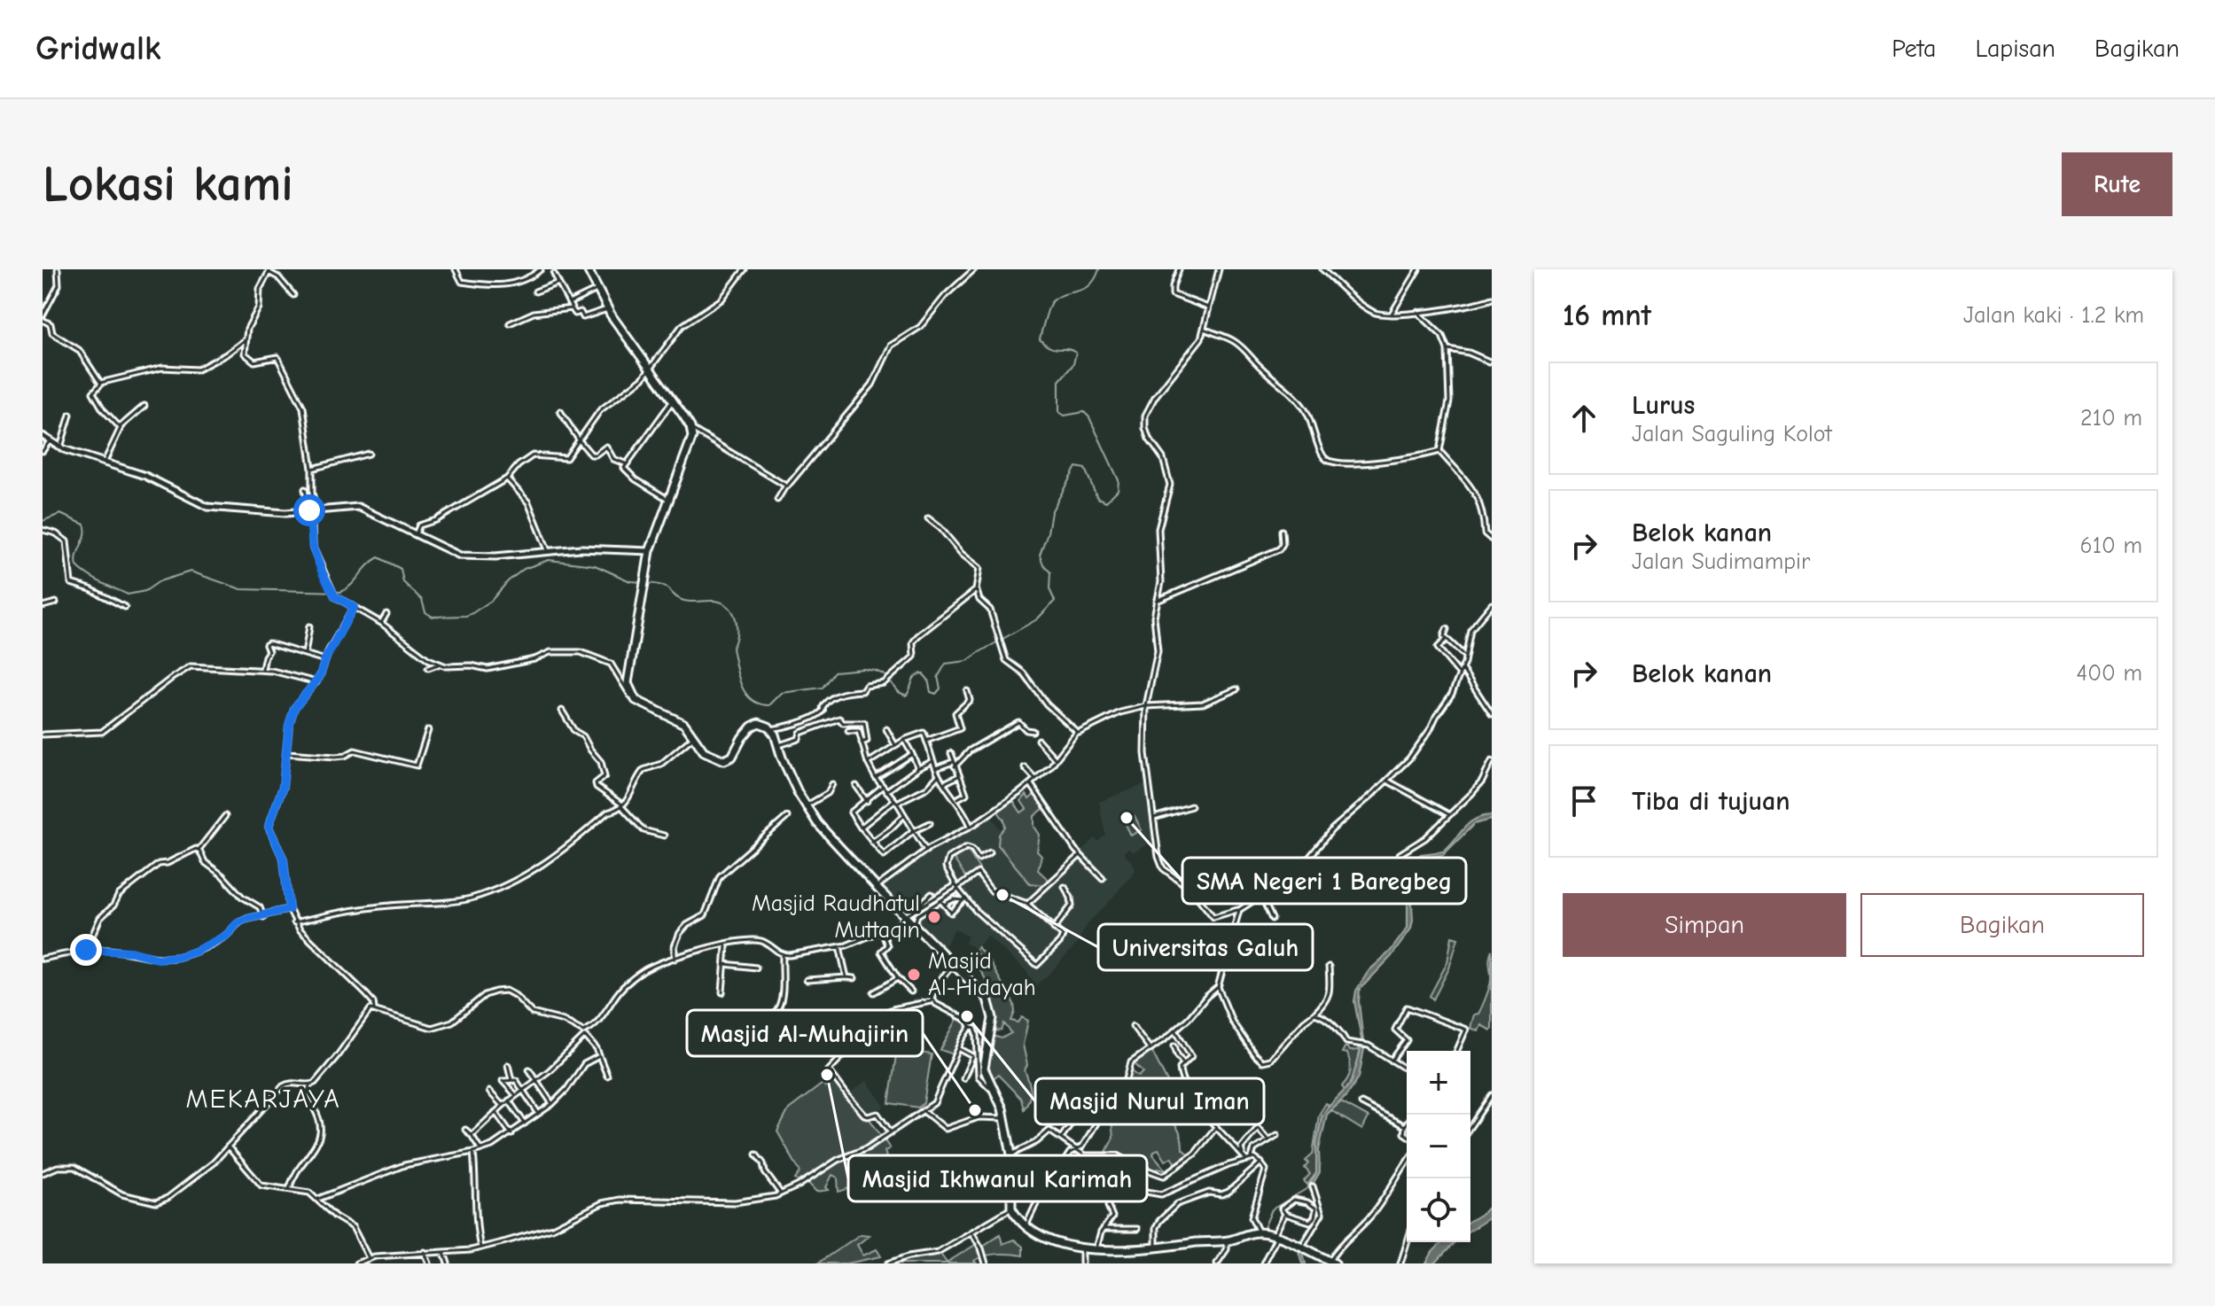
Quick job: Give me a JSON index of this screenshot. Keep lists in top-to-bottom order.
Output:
{
  "districts": ["MEKARJAYA"],
  "places": [
    "SMA Negeri 1 Baregbeg",
    "Universitas Galuh",
    "Masjid Raudhatul Muttaqin",
    "Masjid Al-Hidayah",
    "Masjid Nurul Iman",
    "Masjid Ikhwanul Karimah",
    "Masjid Al-Muhajirin"
  ],
  "page": {
    "header": "Gridwalk",
    "nav": ["Peta", "Lapisan", "Bagikan"],
    "buttons": [
      "Rute",
      ["Simpan", "Bagikan"]
    ],
    "title": "Lokasi kami",
    "heading": ["16 mnt", "Jalan kaki · 1.2 km"],
    "list": [
      ["Lurus", "Jalan Saguling Kolot", "210 m"],
      ["Belok kanan", "Jalan Sudimampir", "610 m"],
      ["Belok kanan", "400 m"],
      "Tiba di tujuan"
    ],
    "map_buttons": ["+", "−"]
  }
}
